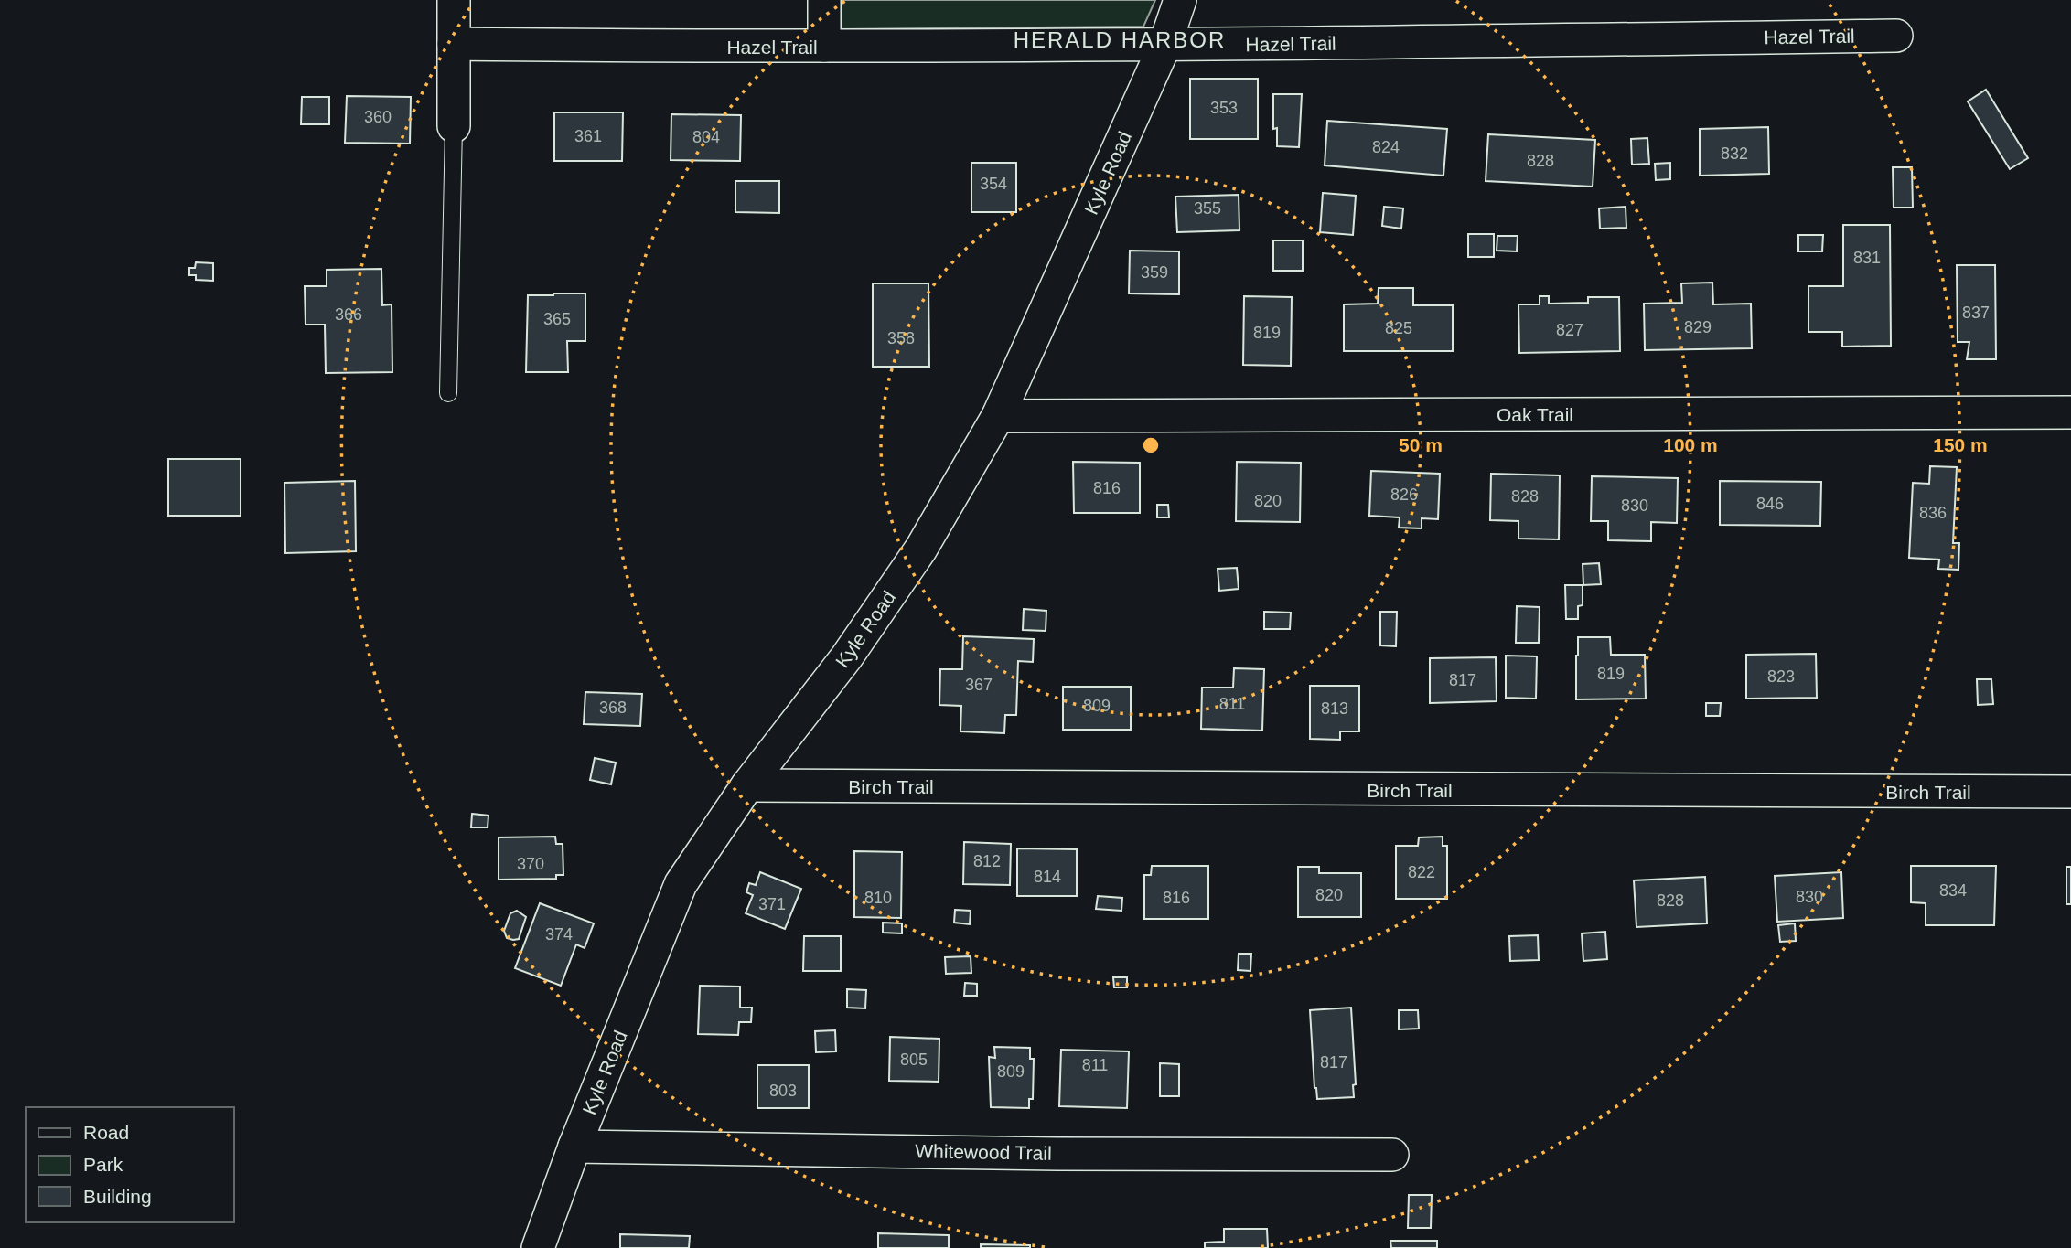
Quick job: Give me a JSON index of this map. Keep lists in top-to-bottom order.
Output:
{
  "streets": {
    "street": [
      "Hazel Trail",
      "Kyle Road",
      "Oak Trail",
      "Birch Trail",
      "Whitewood Trail"
    ]
  },
  "crossings": [
    ["Hazel Trail", "Kyle Road"],
    ["Kyle Road", "Oak Trail"],
    ["Kyle Road", "Birch Trail"],
    ["Kyle Road", "Whitewood Trail"]
  ],
  "districts": ["HERALD HARBOR"],
  "house_numbers": [
    "353",
    "360",
    "361",
    "804",
    "824",
    "832",
    "828",
    "354",
    "355",
    "831",
    "359",
    "837",
    "366",
    "365",
    "829",
    "825",
    "827",
    "819",
    "358",
    "816",
    "826",
    "828",
    "820",
    "846",
    "830",
    "836",
    "819",
    "823",
    "817",
    "367",
    "811",
    "809",
    "368",
    "813",
    "812",
    "370",
    "822",
    "814",
    "834",
    "820",
    "830",
    "810",
    "816",
    "828",
    "371",
    "374",
    "805",
    "817",
    "811",
    "809",
    "803"
  ],
  "legend": ["Road", "Park", "Building"],
  "rings": ["50 m", "100 m", "150 m"]
}
